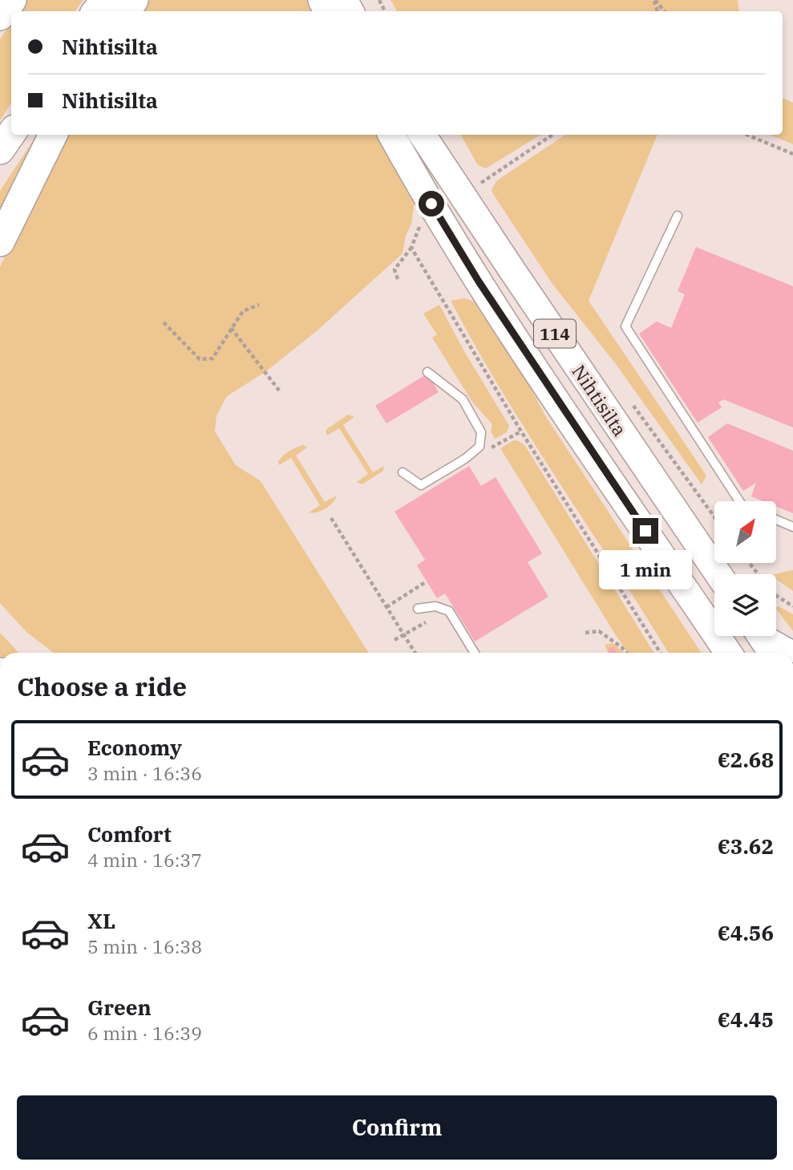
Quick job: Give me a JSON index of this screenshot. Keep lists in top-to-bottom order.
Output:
{
  "streets": {
    "main road": ["114", "Nihtisilta"]
  },
  "north": "top right",
  "page": {
    "banner": ["Nihtisilta", "Nihtisilta"],
    "bubble": "1 min",
    "heading": "Choose a ride",
    "list": [
      {
        "name": "Economy",
        "note": "3 min · 16:36",
        "value": "€2.68"
      },
      {
        "name": "Comfort",
        "note": "4 min · 16:37",
        "value": "€3.62"
      },
      {
        "name": "XL",
        "note": "5 min · 16:38",
        "value": "€4.56"
      },
      {
        "name": "Green",
        "note": "6 min · 16:39",
        "value": "€4.45"
      }
    ],
    "buttons": "Confirm"
  }
}
